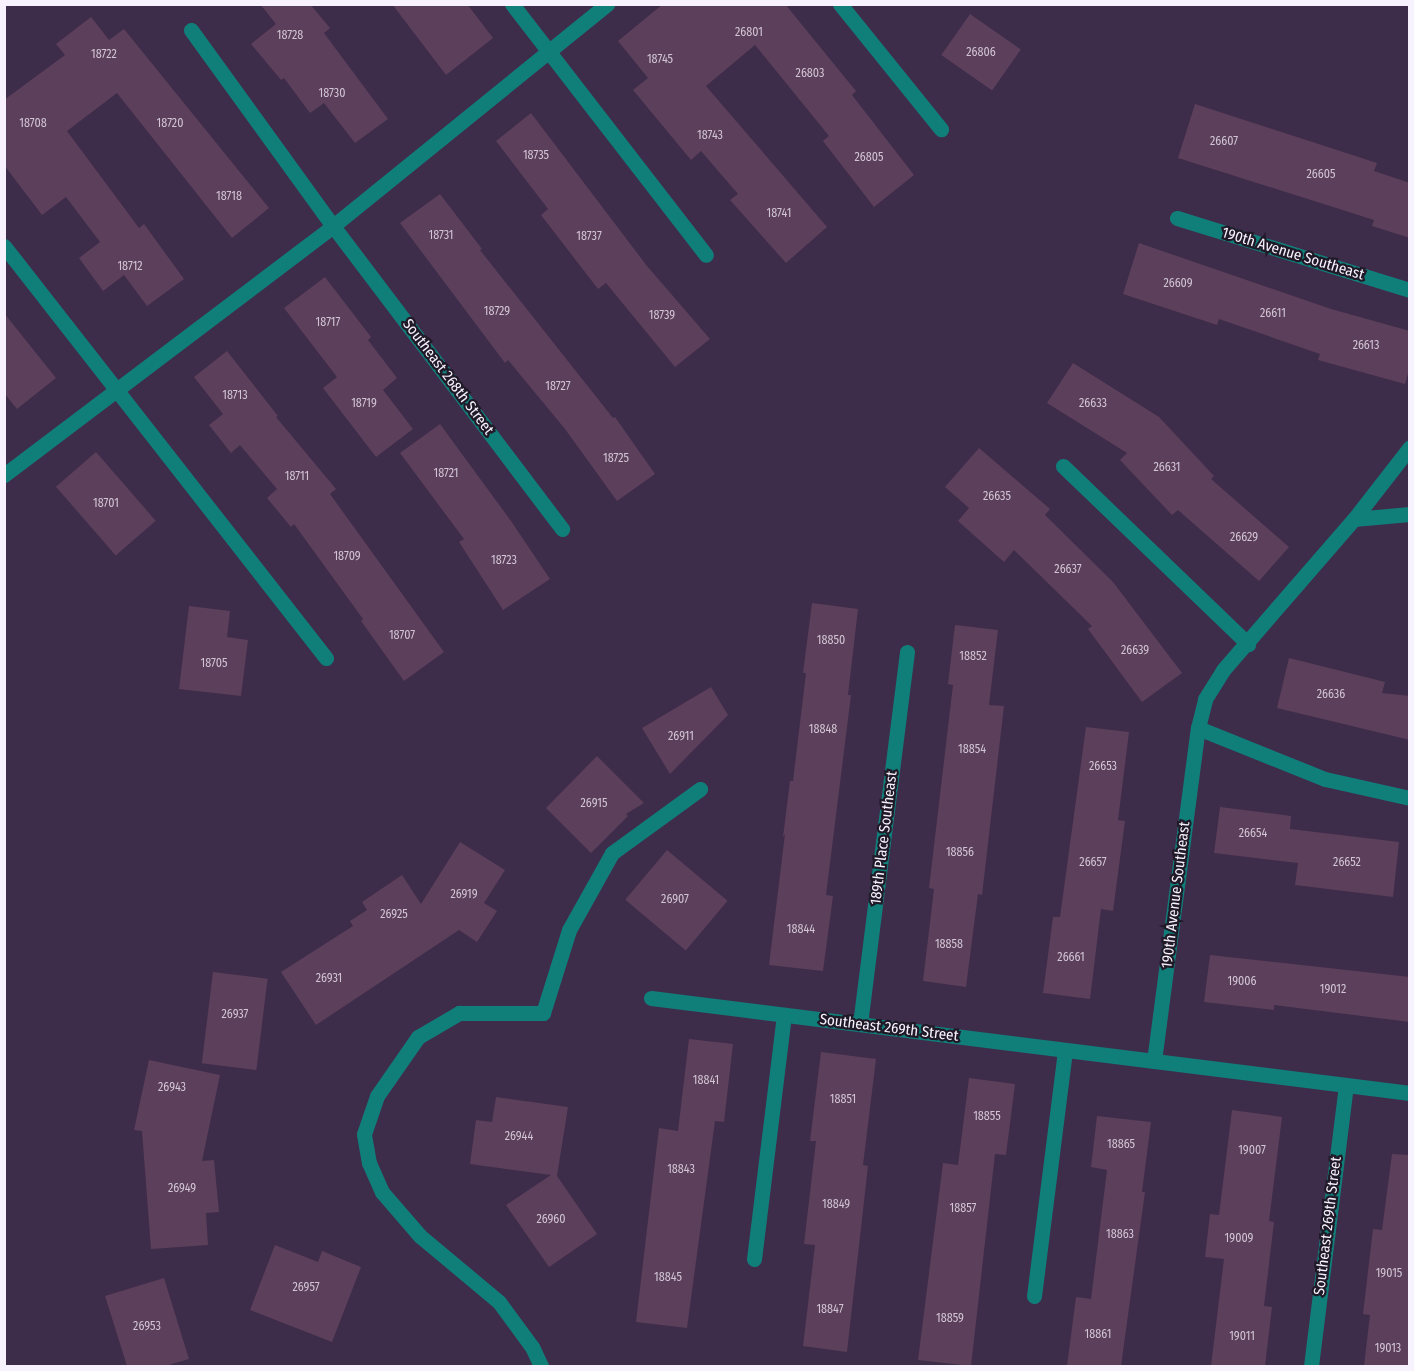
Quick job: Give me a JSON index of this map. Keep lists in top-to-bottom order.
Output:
{
  "streets": {
    "street": [
      "190th Avenue Southeast",
      "Southeast 268th Street",
      "189th Place Southeast",
      "Southeast 269th Street"
    ]
  },
  "crossings": [
    ["190th Avenue Southeast", "Southeast 269th Street"],
    ["189th Place Southeast", "Southeast 269th Street"]
  ],
  "house_numbers": [
    "26801",
    "18728",
    "26806",
    "18722",
    "18745",
    "26803",
    "18730",
    "18708",
    "18720",
    "18743",
    "26607",
    "18735",
    "26805",
    "26605",
    "18718",
    "18741",
    "18731",
    "18737",
    "18712",
    "26609",
    "18729",
    "26611",
    "18739",
    "18717",
    "26613",
    "18727",
    "18713",
    "18719",
    "26633",
    "18725",
    "26631",
    "18721",
    "18711",
    "26635",
    "18701",
    "26629",
    "18709",
    "18723",
    "26637",
    "18707",
    "18850",
    "26639",
    "18852",
    "18705",
    "26636",
    "18848",
    "26911",
    "18854",
    "26653",
    "26915",
    "26654",
    "18856",
    "26657",
    "26652",
    "26919",
    "26907",
    "26925",
    "18844",
    "18858",
    "26661",
    "26931",
    "19006",
    "19012",
    "26937",
    "18841",
    "26943",
    "18851",
    "18855",
    "26944",
    "18865",
    "19007",
    "18843",
    "26949",
    "18849",
    "18857",
    "26960",
    "18863",
    "19009",
    "19015",
    "18845",
    "26957",
    "18847",
    "18859",
    "26953",
    "18861",
    "19011",
    "19013"
  ]
}
